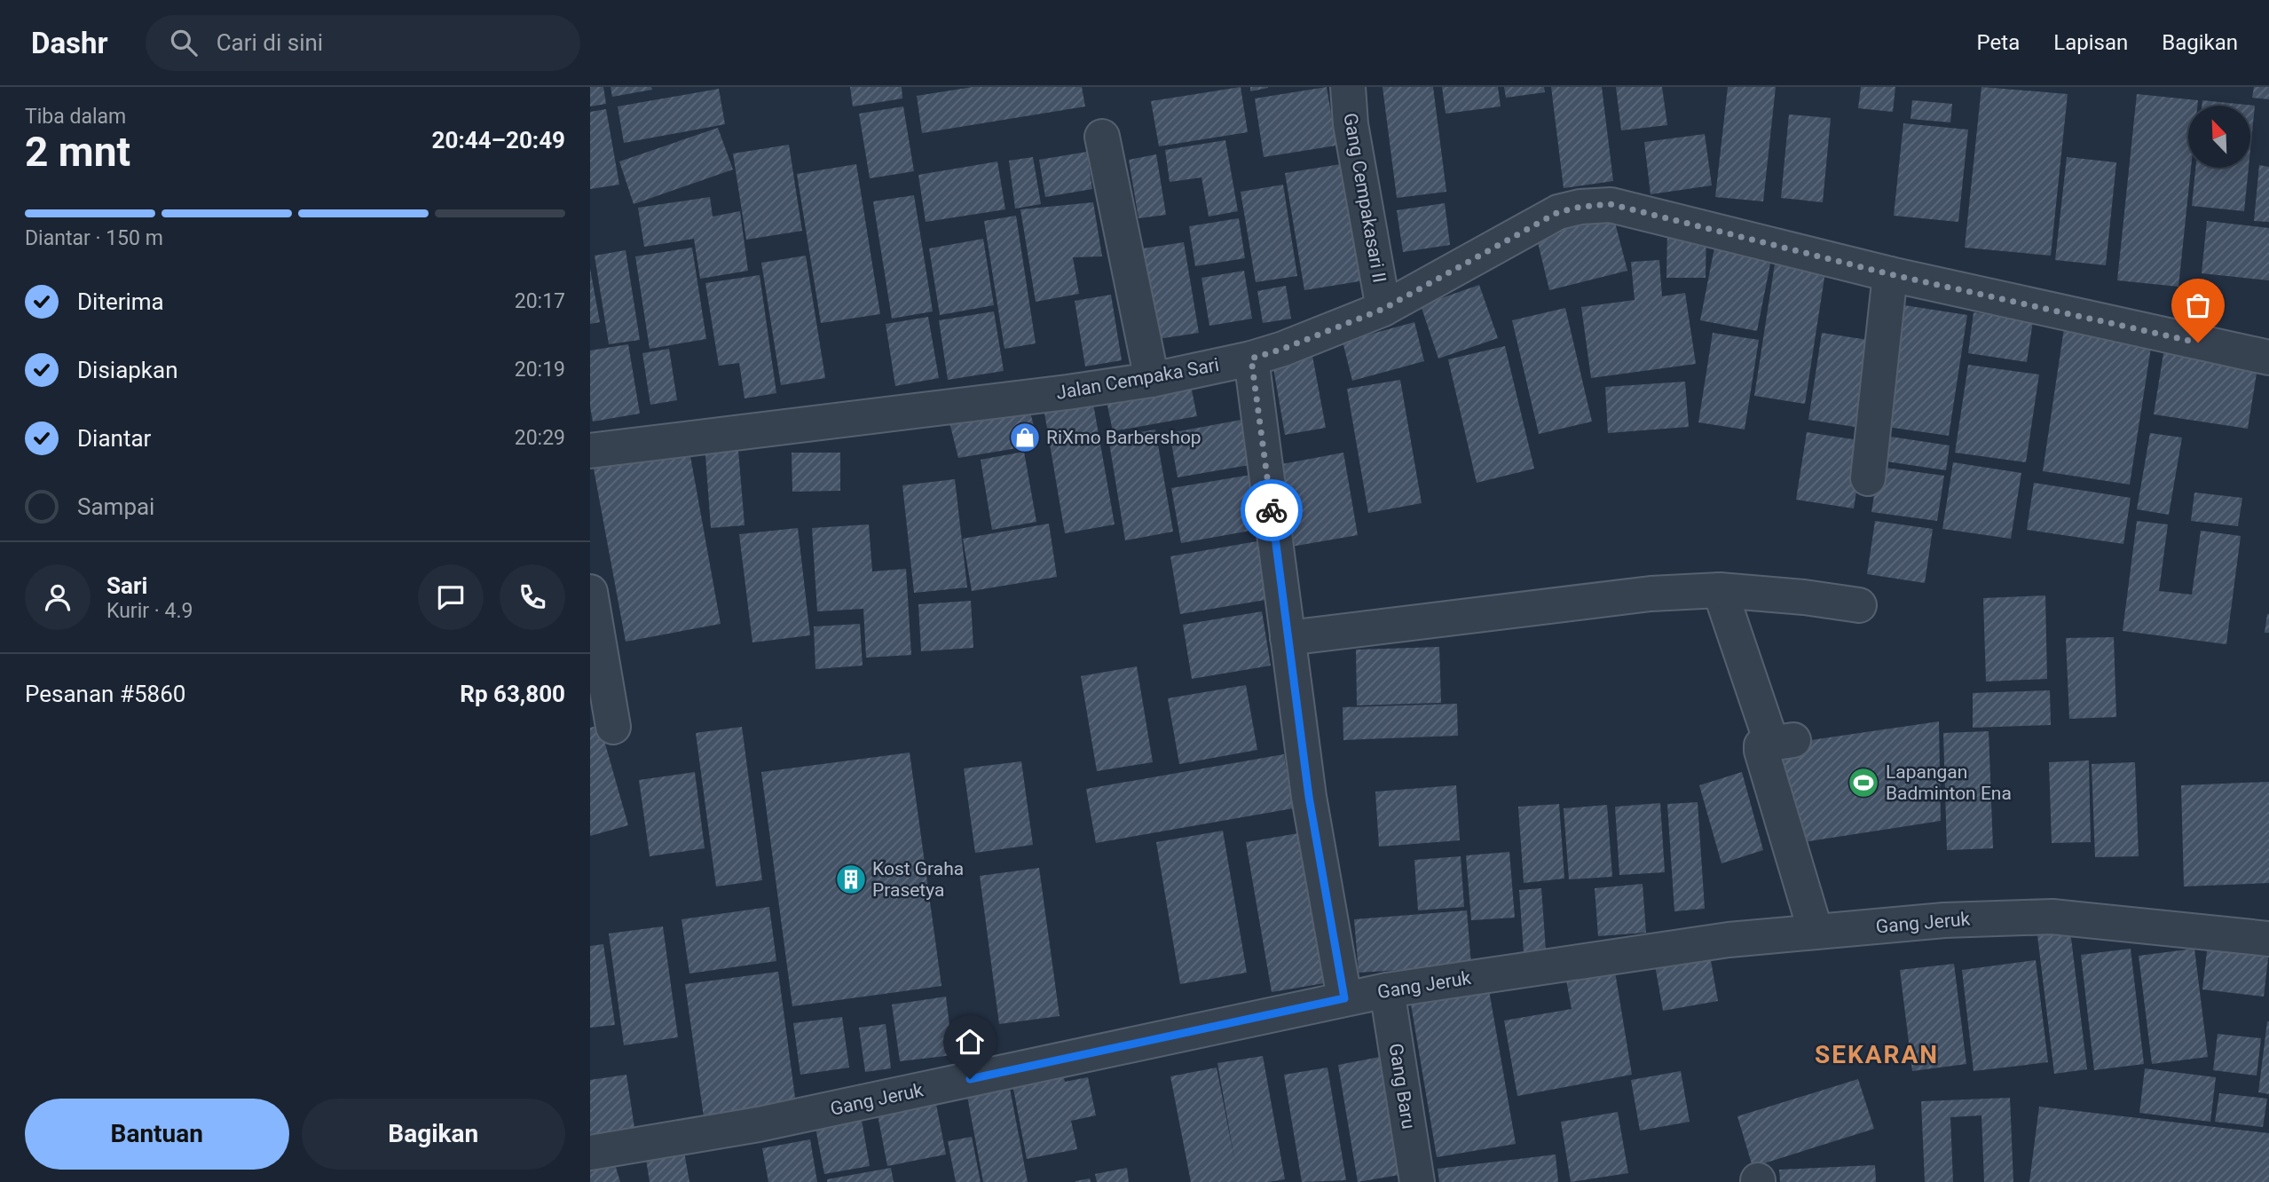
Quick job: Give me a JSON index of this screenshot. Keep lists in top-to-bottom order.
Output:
{
  "streets": {
    "street": [
      "Gang Cempakasari II",
      "Jalan Cempaka Sari",
      "Gang Jeruk",
      "Gang Baru"
    ]
  },
  "crossings": [
    ["Gang Cempakasari II", "Jalan Cempaka Sari"],
    ["Gang Jeruk", "Gang Baru"]
  ],
  "districts": ["SEKARAN"],
  "places": {
    "shop": ["RiXmo Barbershop"],
    "sports": ["Lapangan Badminton Ena"],
    "building": ["Kost Graha Prasetya"]
  },
  "north": "top left",
  "page": {
    "header": "Dashr",
    "search": "Cari di sini",
    "nav": ["Peta", "Lapisan", "Bagikan"],
    "heading": ["2 mnt", "Tiba dalam", "20:44–20:49"],
    "panel": [
      "Sari",
      "Kurir · 4.9",
      "Pesanan #5860",
      "Rp 63,800"
    ],
    "bar": "Diantar · 150 m",
    "list": [
      ["Diterima", "20:17"],
      ["Disiapkan", "20:19"],
      ["Diantar", "20:29"],
      "Sampai"
    ],
    "buttons": ["Bantuan", "Bagikan"]
  }
}
